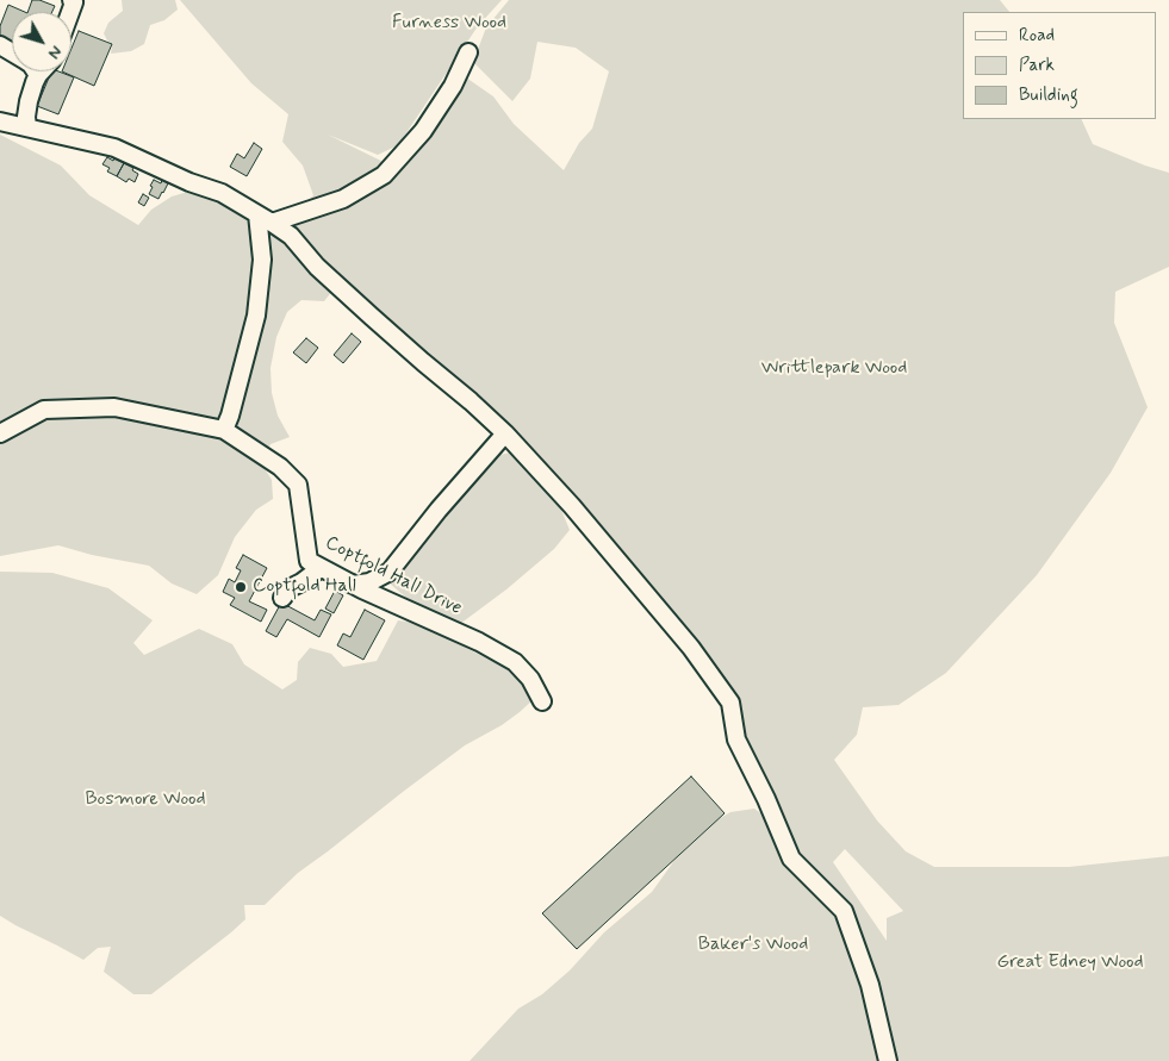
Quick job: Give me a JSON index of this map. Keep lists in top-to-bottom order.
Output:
{
  "streets": {
    "lane": ["Coptfold Hall Drive"]
  },
  "parks": [
    "Furness Wood",
    "Writtlepark Wood",
    "Bosmore Wood",
    "Baker's Wood",
    "Great Edney Wood"
  ],
  "places": ["Coptfold Hall"],
  "legend": ["Road", "Park", "Building"],
  "north": "bottom right"
}
